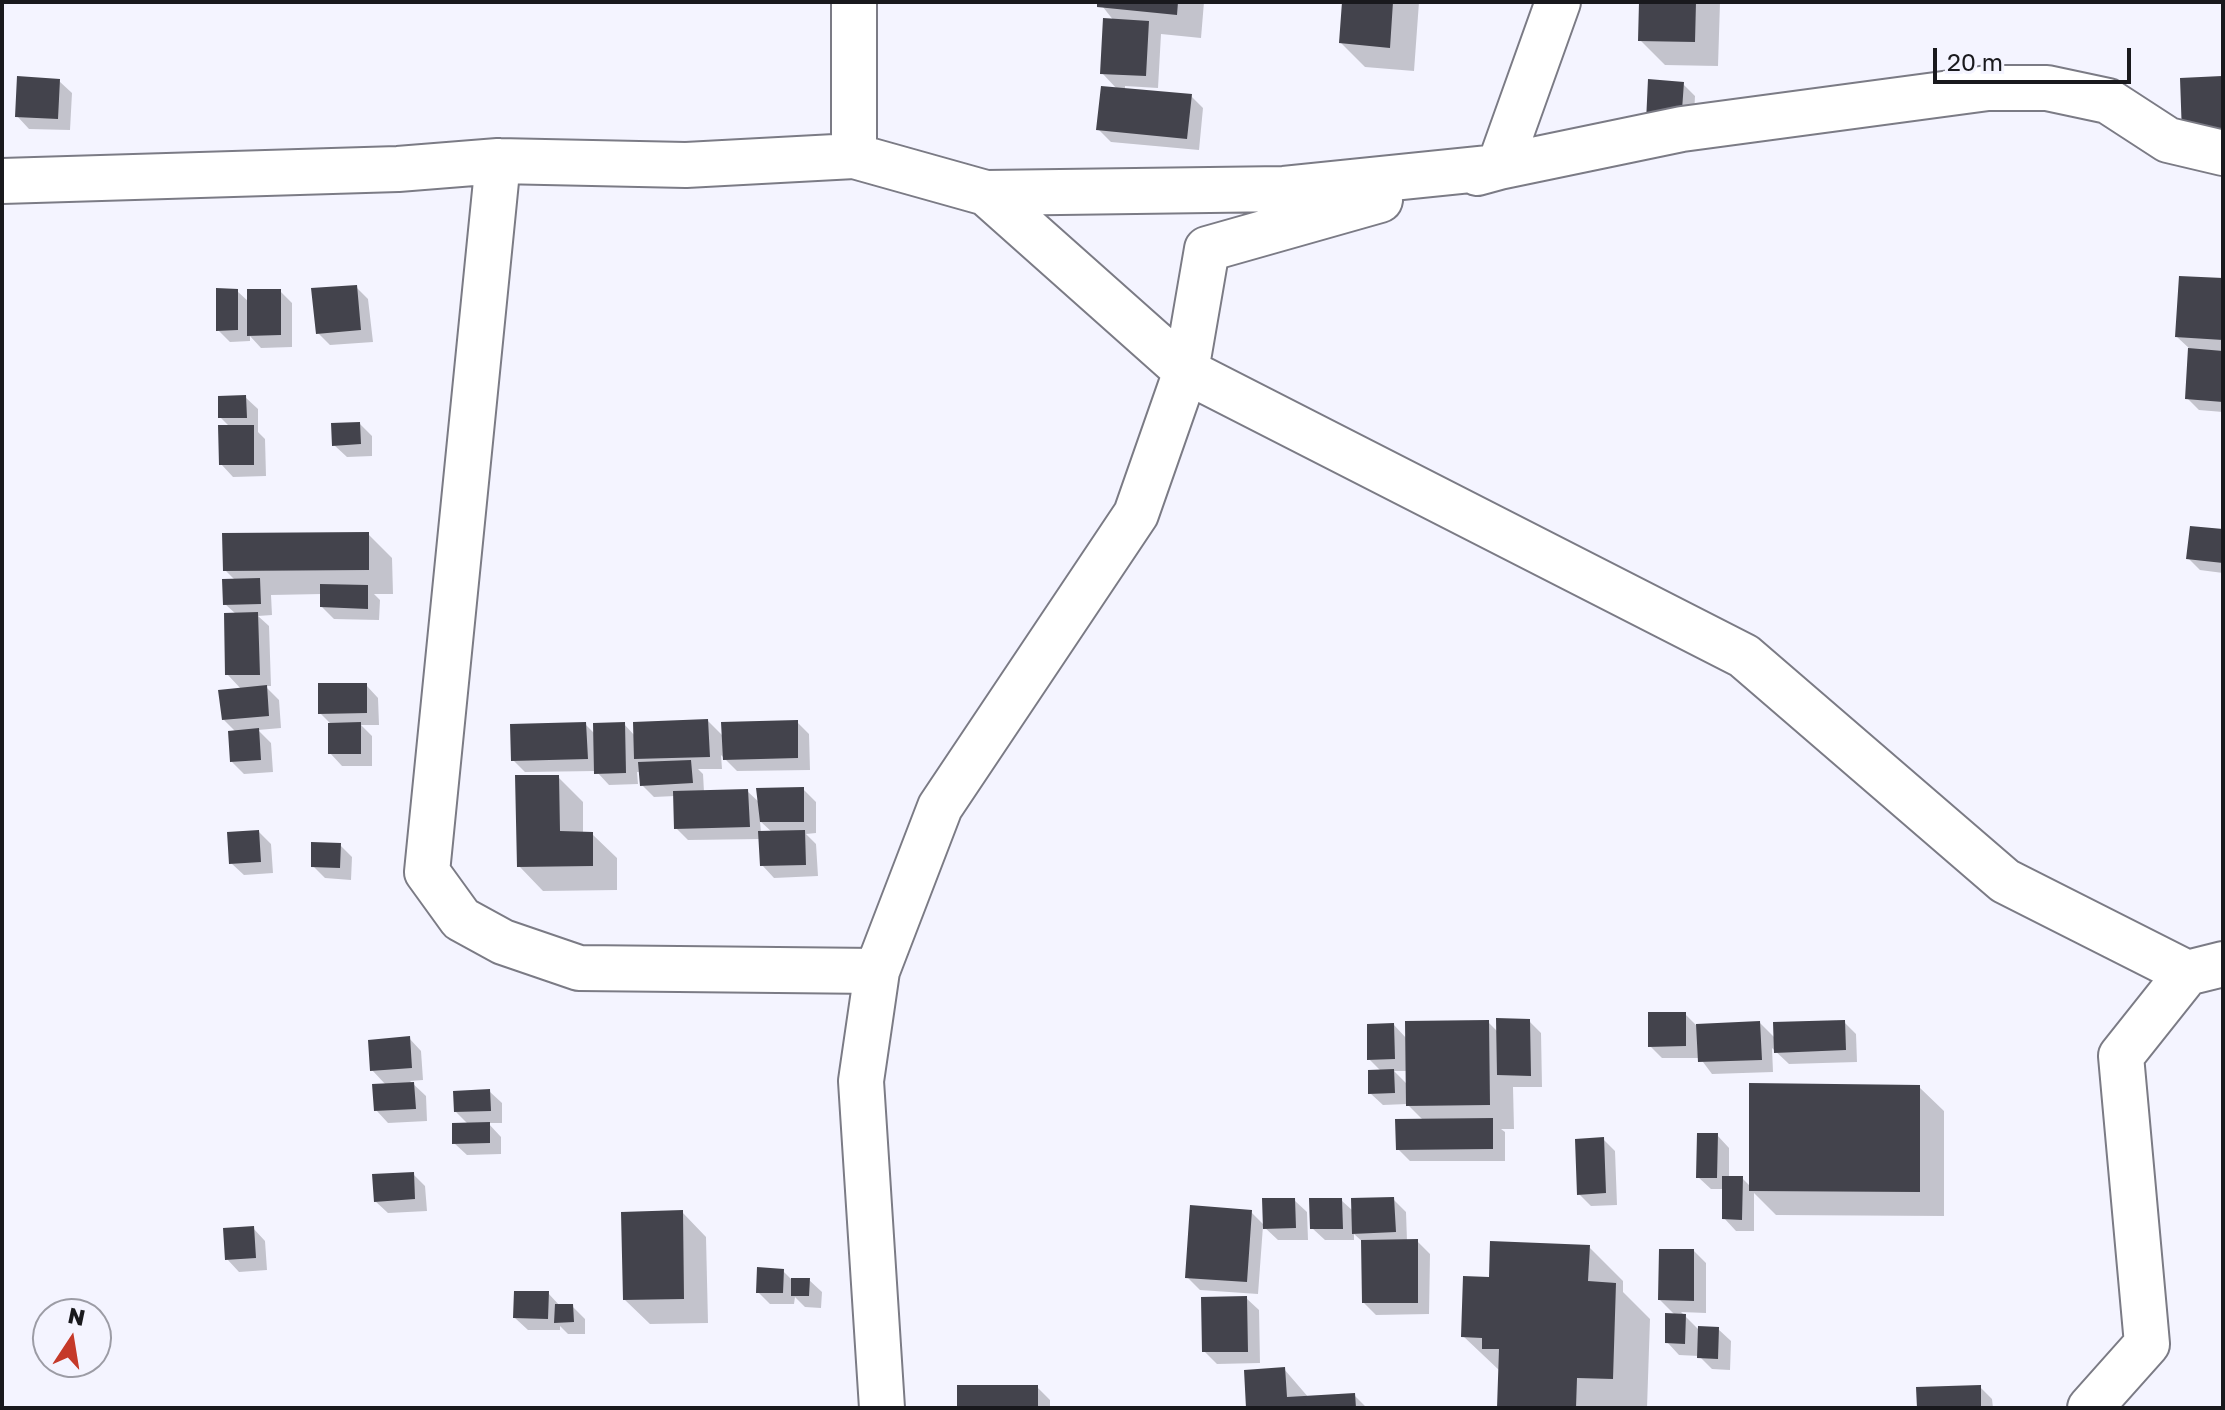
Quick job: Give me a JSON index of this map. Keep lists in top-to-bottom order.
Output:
{
  "scale_bar": "20 m",
  "north": "top"
}
